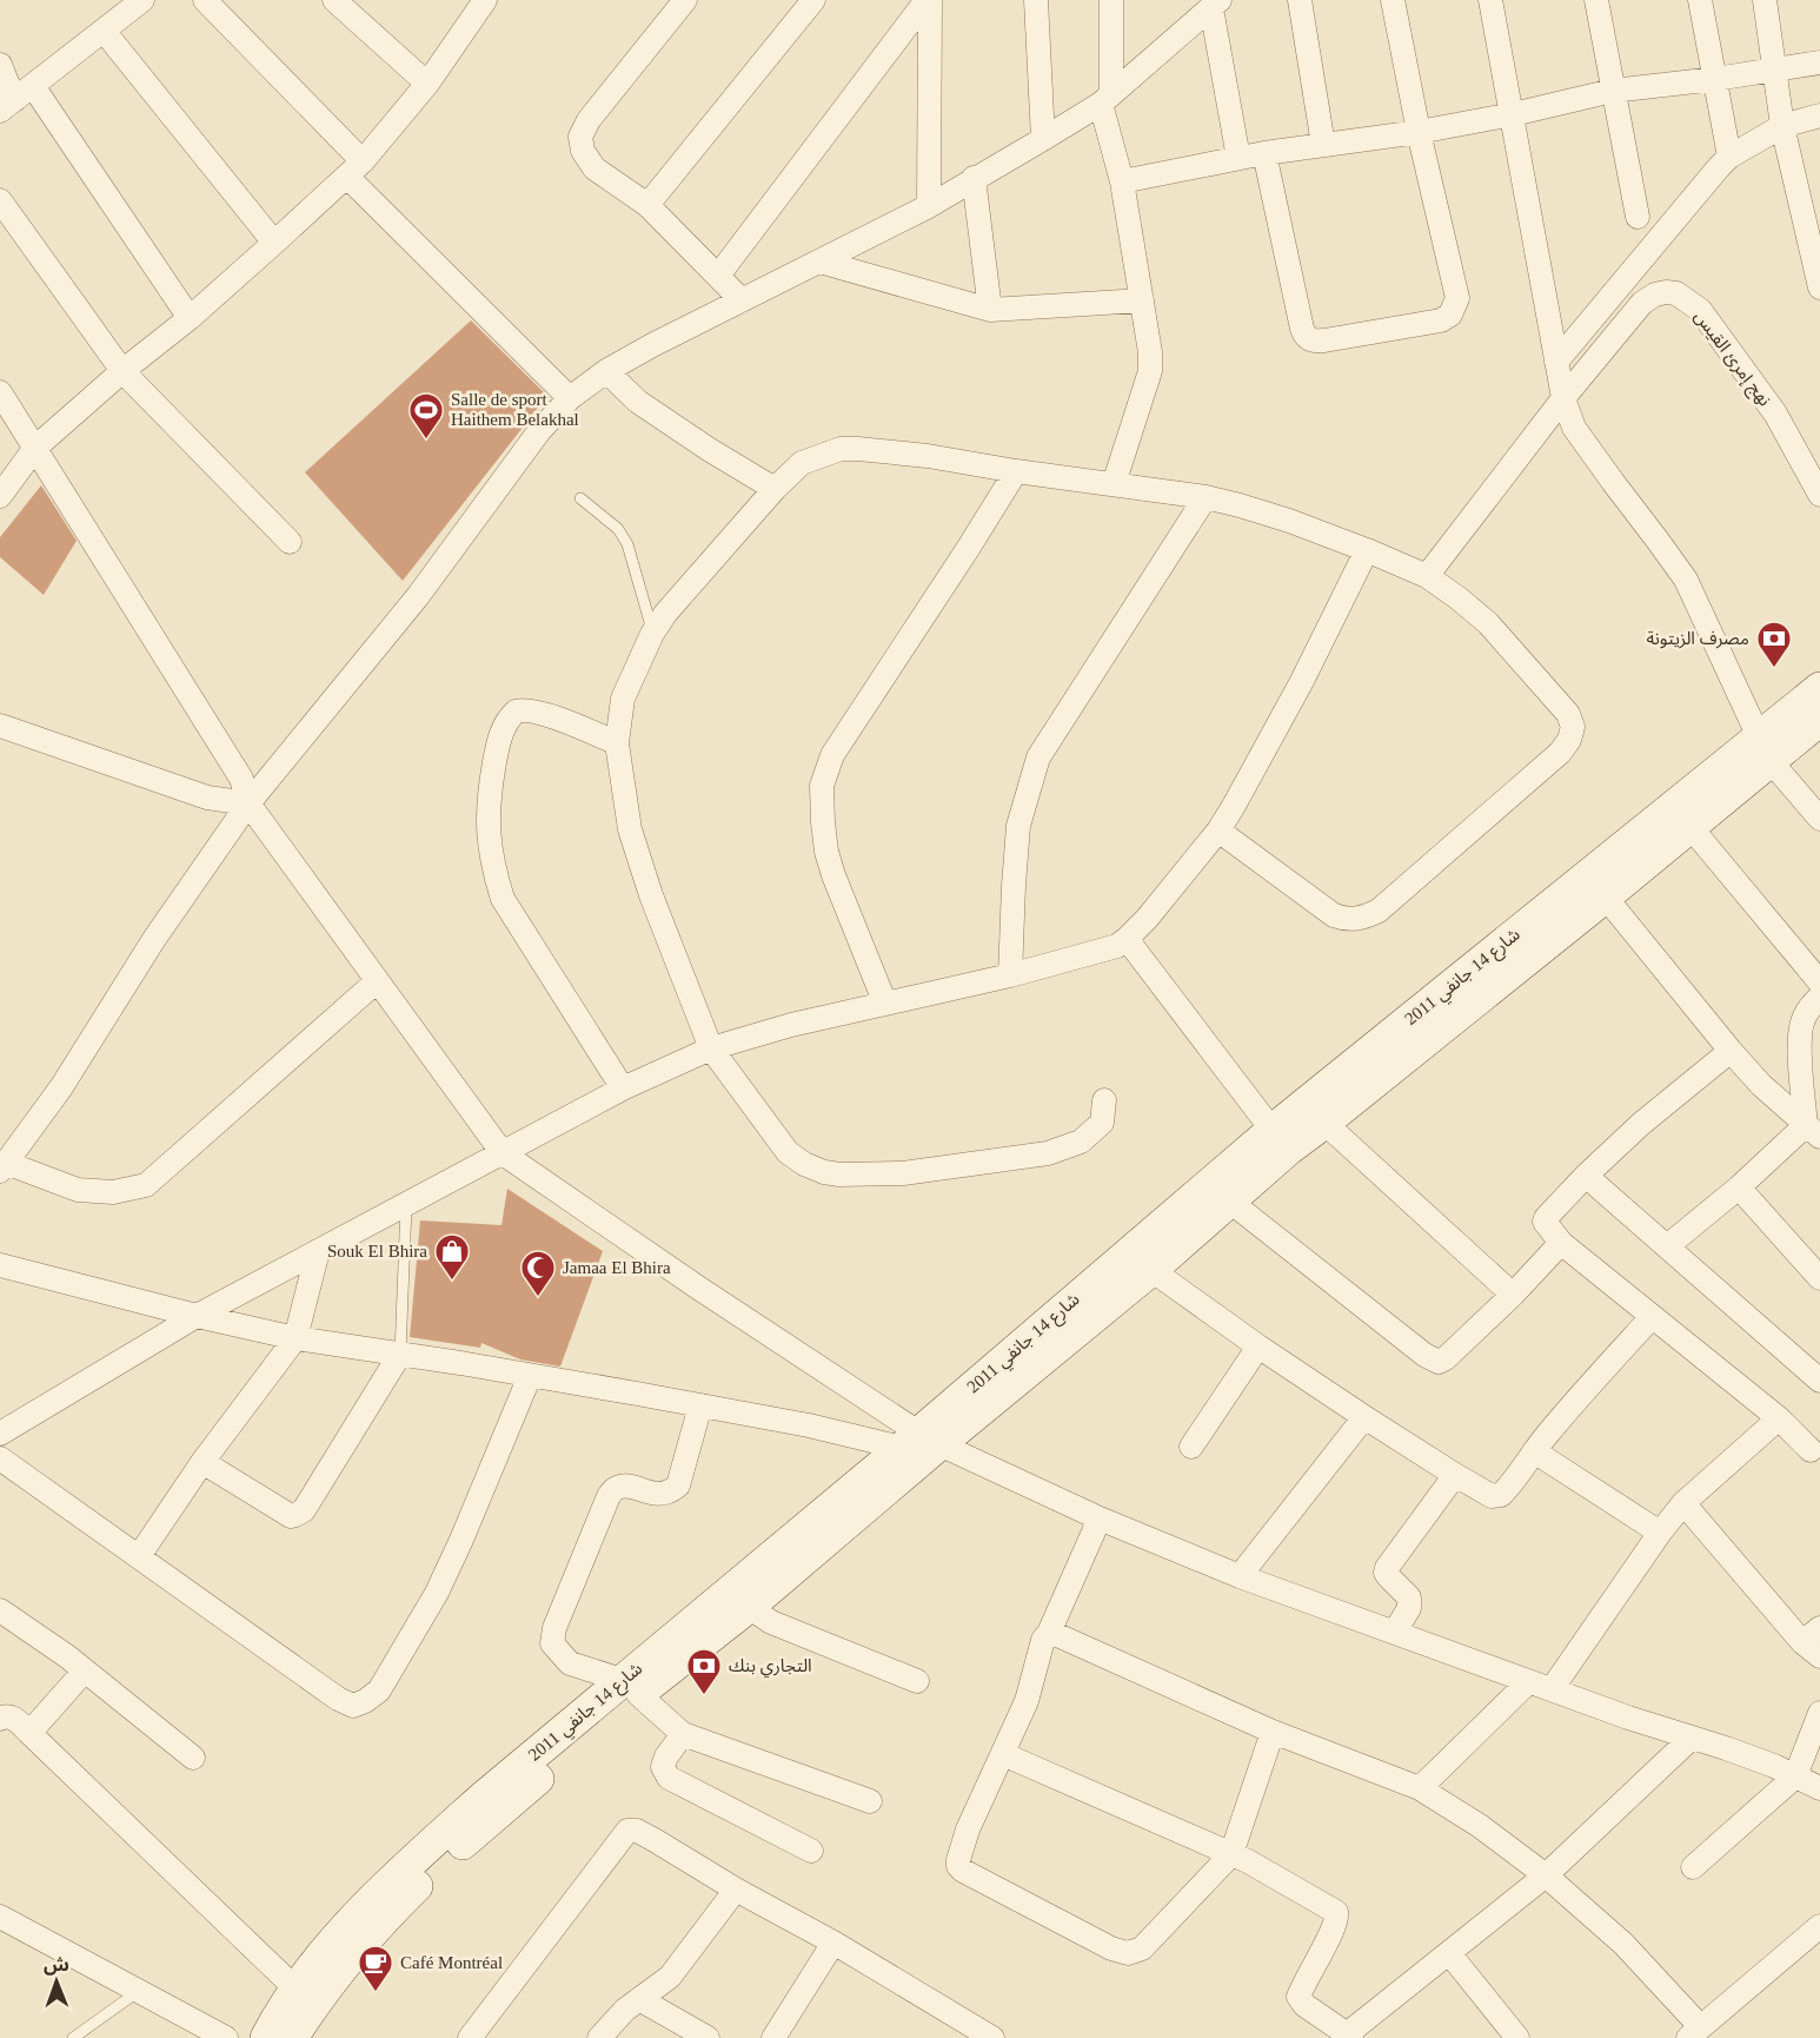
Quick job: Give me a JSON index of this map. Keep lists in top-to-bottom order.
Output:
{
  "streets": {
    "main road": ["شارع 14 جانفي 2011"],
    "street": ["نهج إمرئ القيس"]
  },
  "places": {
    "sports": ["Salle de sport Haithem Belakhal"],
    "bank": ["مصرف الزيتونة", "التجاري بنك"],
    "shop": ["Souk El Bhira"],
    "mosque": ["Jamaa El Bhira"],
    "cafe": ["Café Montréal"]
  },
  "north": "top"
}
